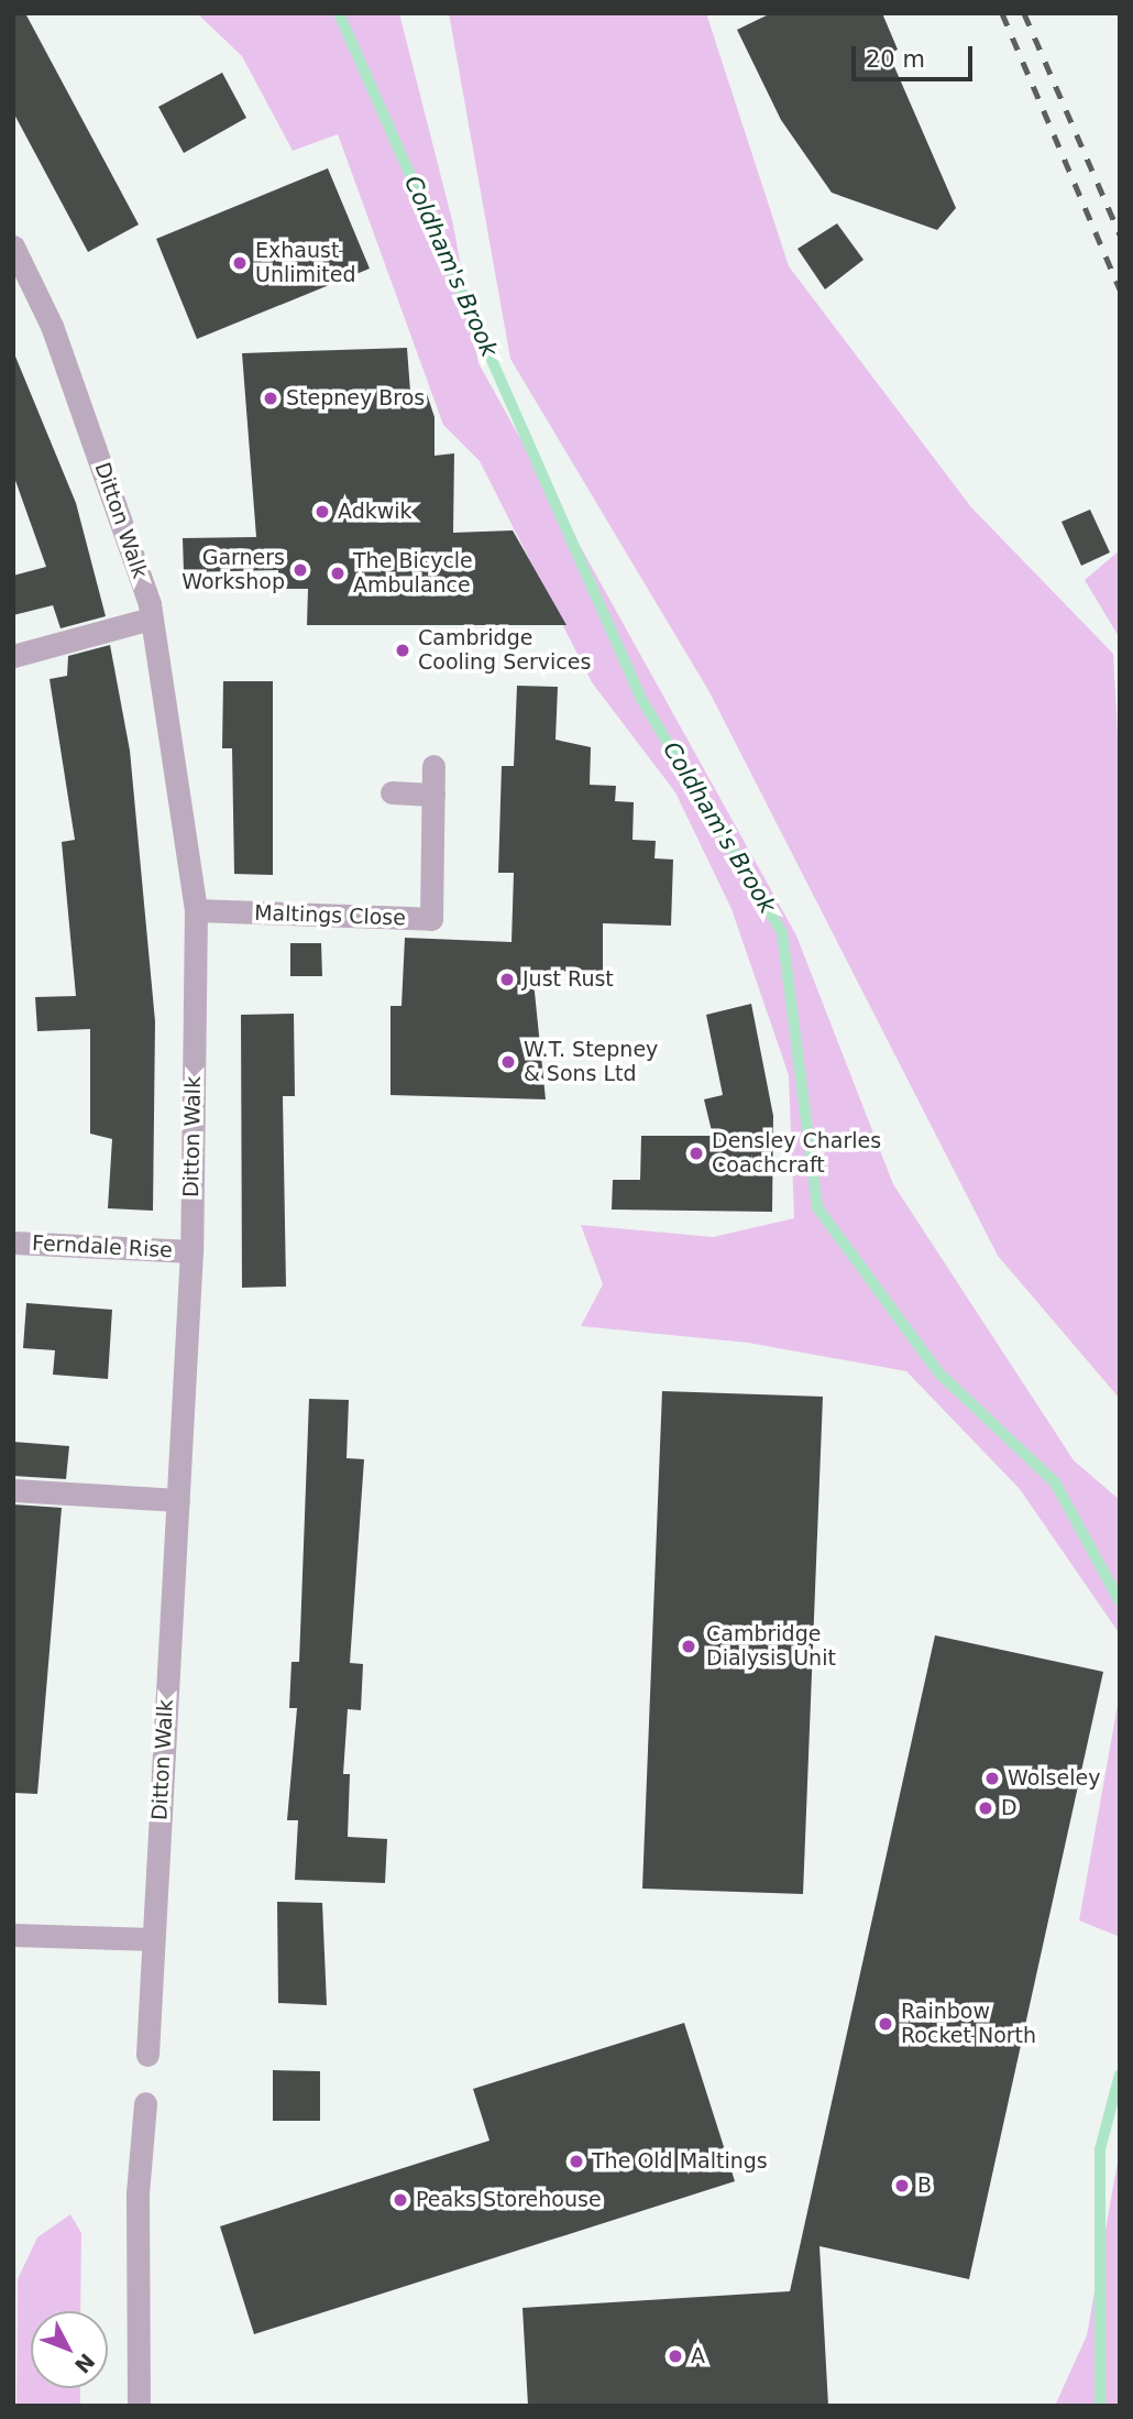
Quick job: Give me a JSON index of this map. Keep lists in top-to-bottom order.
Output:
{
  "streets": {
    "street": ["Ditton Walk", "Maltings Close", "Ferndale Rise"]
  },
  "crossings": [
    ["Ditton Walk", "Maltings Close"],
    ["Ditton Walk", "Ferndale Rise"]
  ],
  "water": ["Coldham's Brook"],
  "places": [
    "Exhaust Unlimited",
    "Stepney Bros",
    "Adkwik",
    "Garners Workshop",
    "The Bicycle Ambulance",
    "Cambridge Cooling Services",
    "Just Rust",
    "W.T. Stepney & Sons Ltd",
    "Densley Charles Coachcraft",
    "Cambridge Dialysis Unit",
    "Wolseley",
    "D",
    "Rainbow Rocket North",
    "The Old Maltings",
    "B",
    "Peaks Storehouse",
    "A"
  ],
  "scale_bar": "20 m",
  "north": "bottom right"
}
